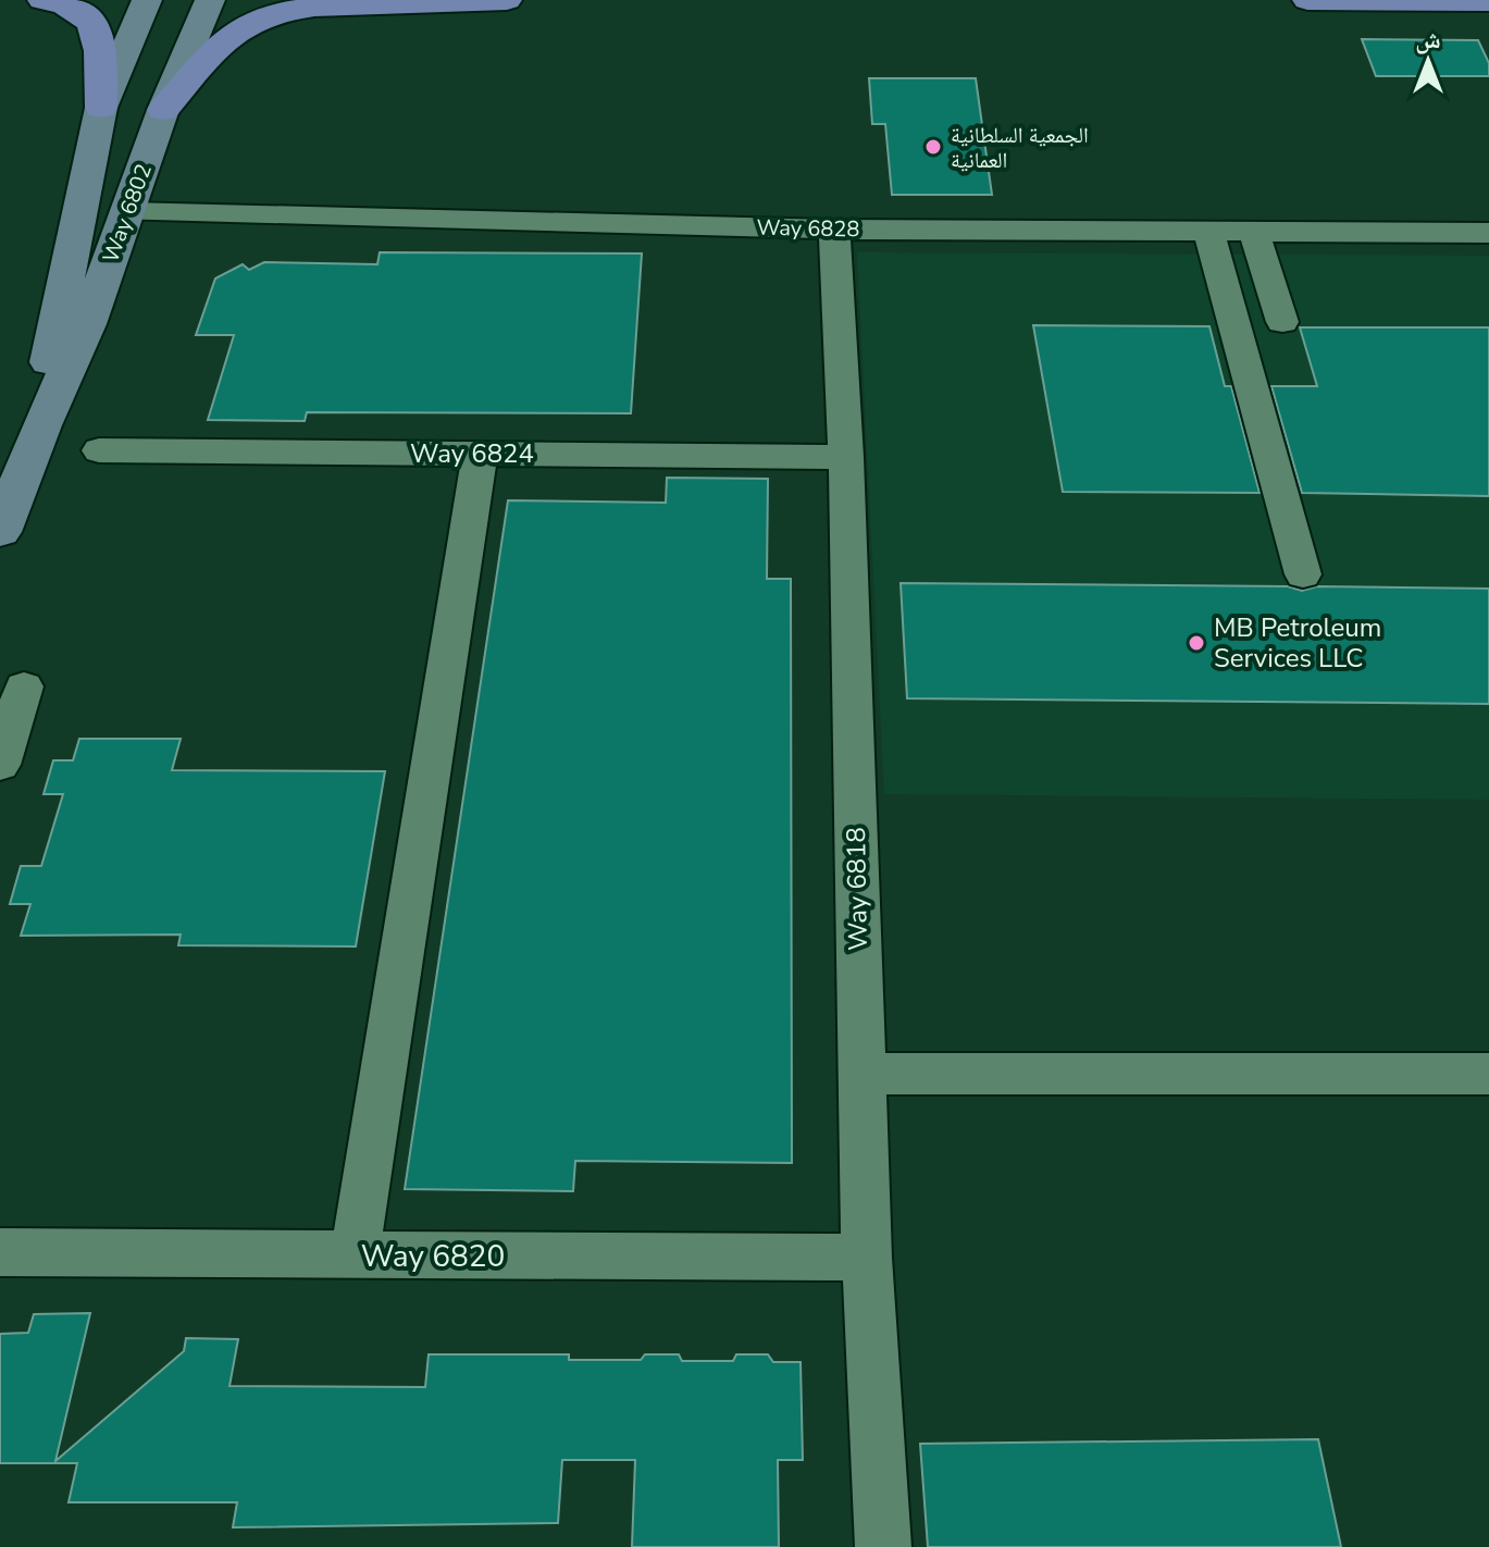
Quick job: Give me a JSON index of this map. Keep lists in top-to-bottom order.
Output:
{
  "streets": {
    "street": [
      "Way 6802",
      "Way 6828",
      "Way 6824",
      "Way 6818",
      "Way 6820"
    ]
  },
  "crossings": [
    ["Way 6802", "Way 6828"],
    ["Way 6828", "Way 6818"],
    ["Way 6824", "Way 6818"],
    ["Way 6818", "Way 6820"]
  ],
  "places": ["الجمعية السلطانية العمانية", "MB Petroleum Services LLC"],
  "north": "top"
}
